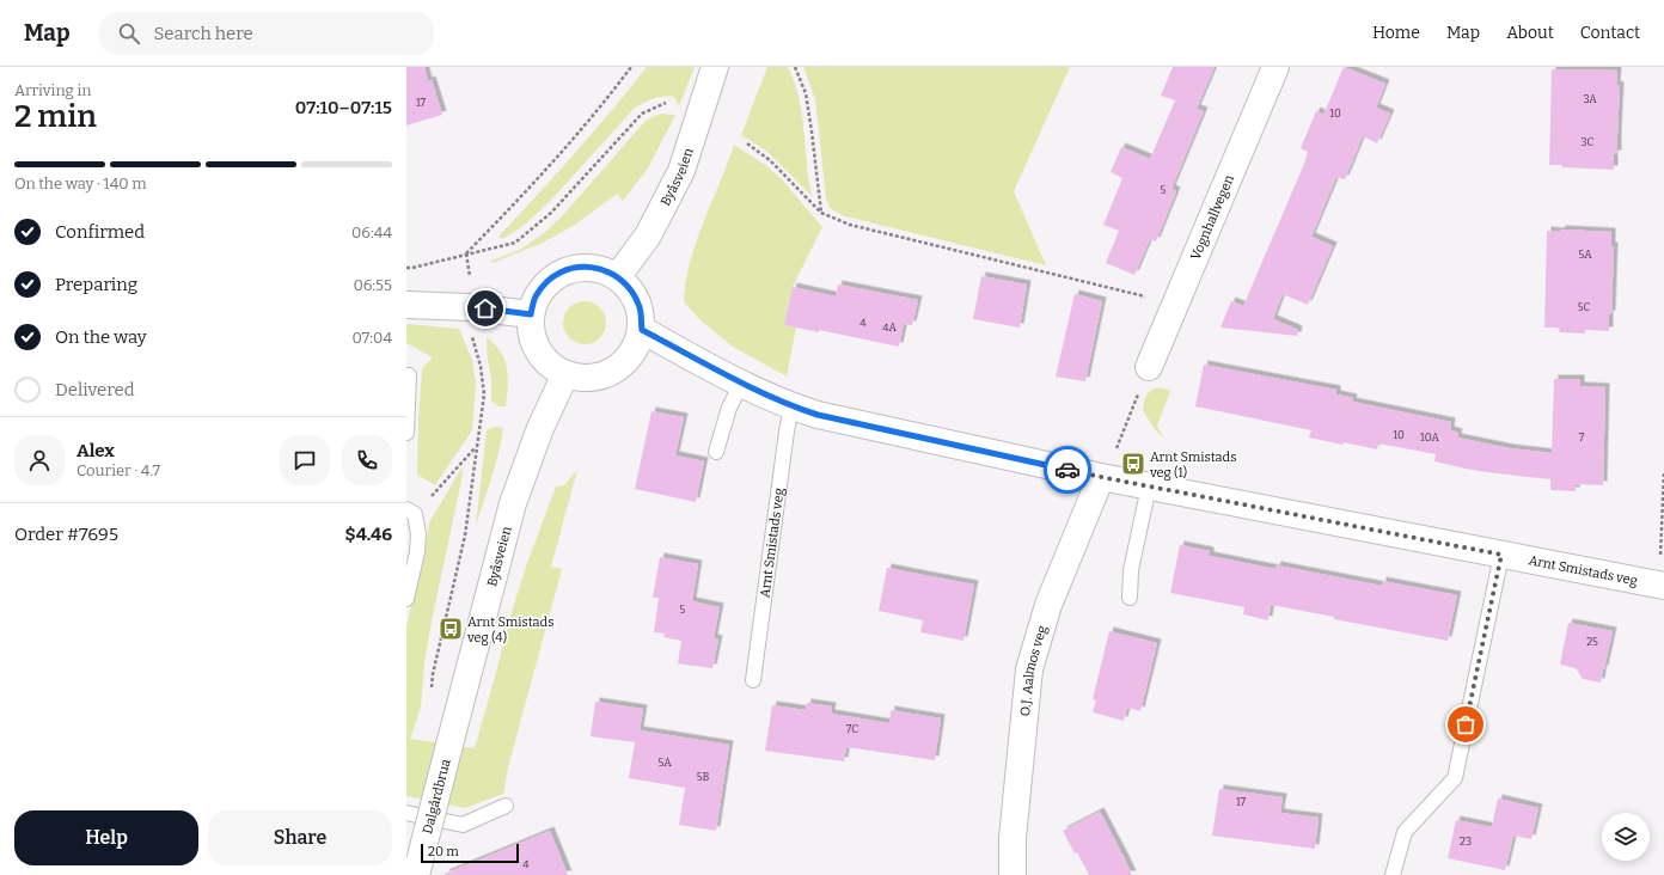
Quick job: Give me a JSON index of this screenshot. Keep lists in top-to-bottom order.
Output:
{
  "streets": {
    "street": [
      "Byåsveien",
      "Vognhallvegen",
      "Arnt Smistads veg",
      "O.J. Aalmos veg",
      "Dalgårdbrua"
    ]
  },
  "crossings": [
    ["Byåsveien", "Arnt Smistads veg"],
    ["Byåsveien", "Dalgårdbrua"],
    ["Arnt Smistads veg", "O.J. Aalmos veg"]
  ],
  "places": {
    "bus stop": ["Arnt Smistads veg (1)", "Arnt Smistads veg (4)"]
  },
  "house_numbers": [
    "3A",
    "17",
    "10",
    "3C",
    "5",
    "5A",
    "5C",
    "4",
    "4A",
    "10",
    "10A",
    "7",
    "5",
    "25",
    "7C",
    "5A",
    "5B",
    "17",
    "23",
    "4"
  ],
  "scale_bar": "20 m",
  "page": {
    "header": "Map",
    "search": "Search here",
    "nav": [
      "Home",
      "Map",
      "About",
      "Contact"
    ],
    "heading": ["2 min", "Arriving in", "07:10–07:15"],
    "panel": [
      "Alex",
      "Courier · 4.7",
      "Order #7695",
      "$4.46"
    ],
    "bar": "On the way · 140 m",
    "list": [
      ["Confirmed", "06:44"],
      ["Preparing", "06:55"],
      ["On the way", "07:04"],
      "Delivered"
    ],
    "buttons": ["Help", "Share"],
    "scale": "20 m"
  }
}
